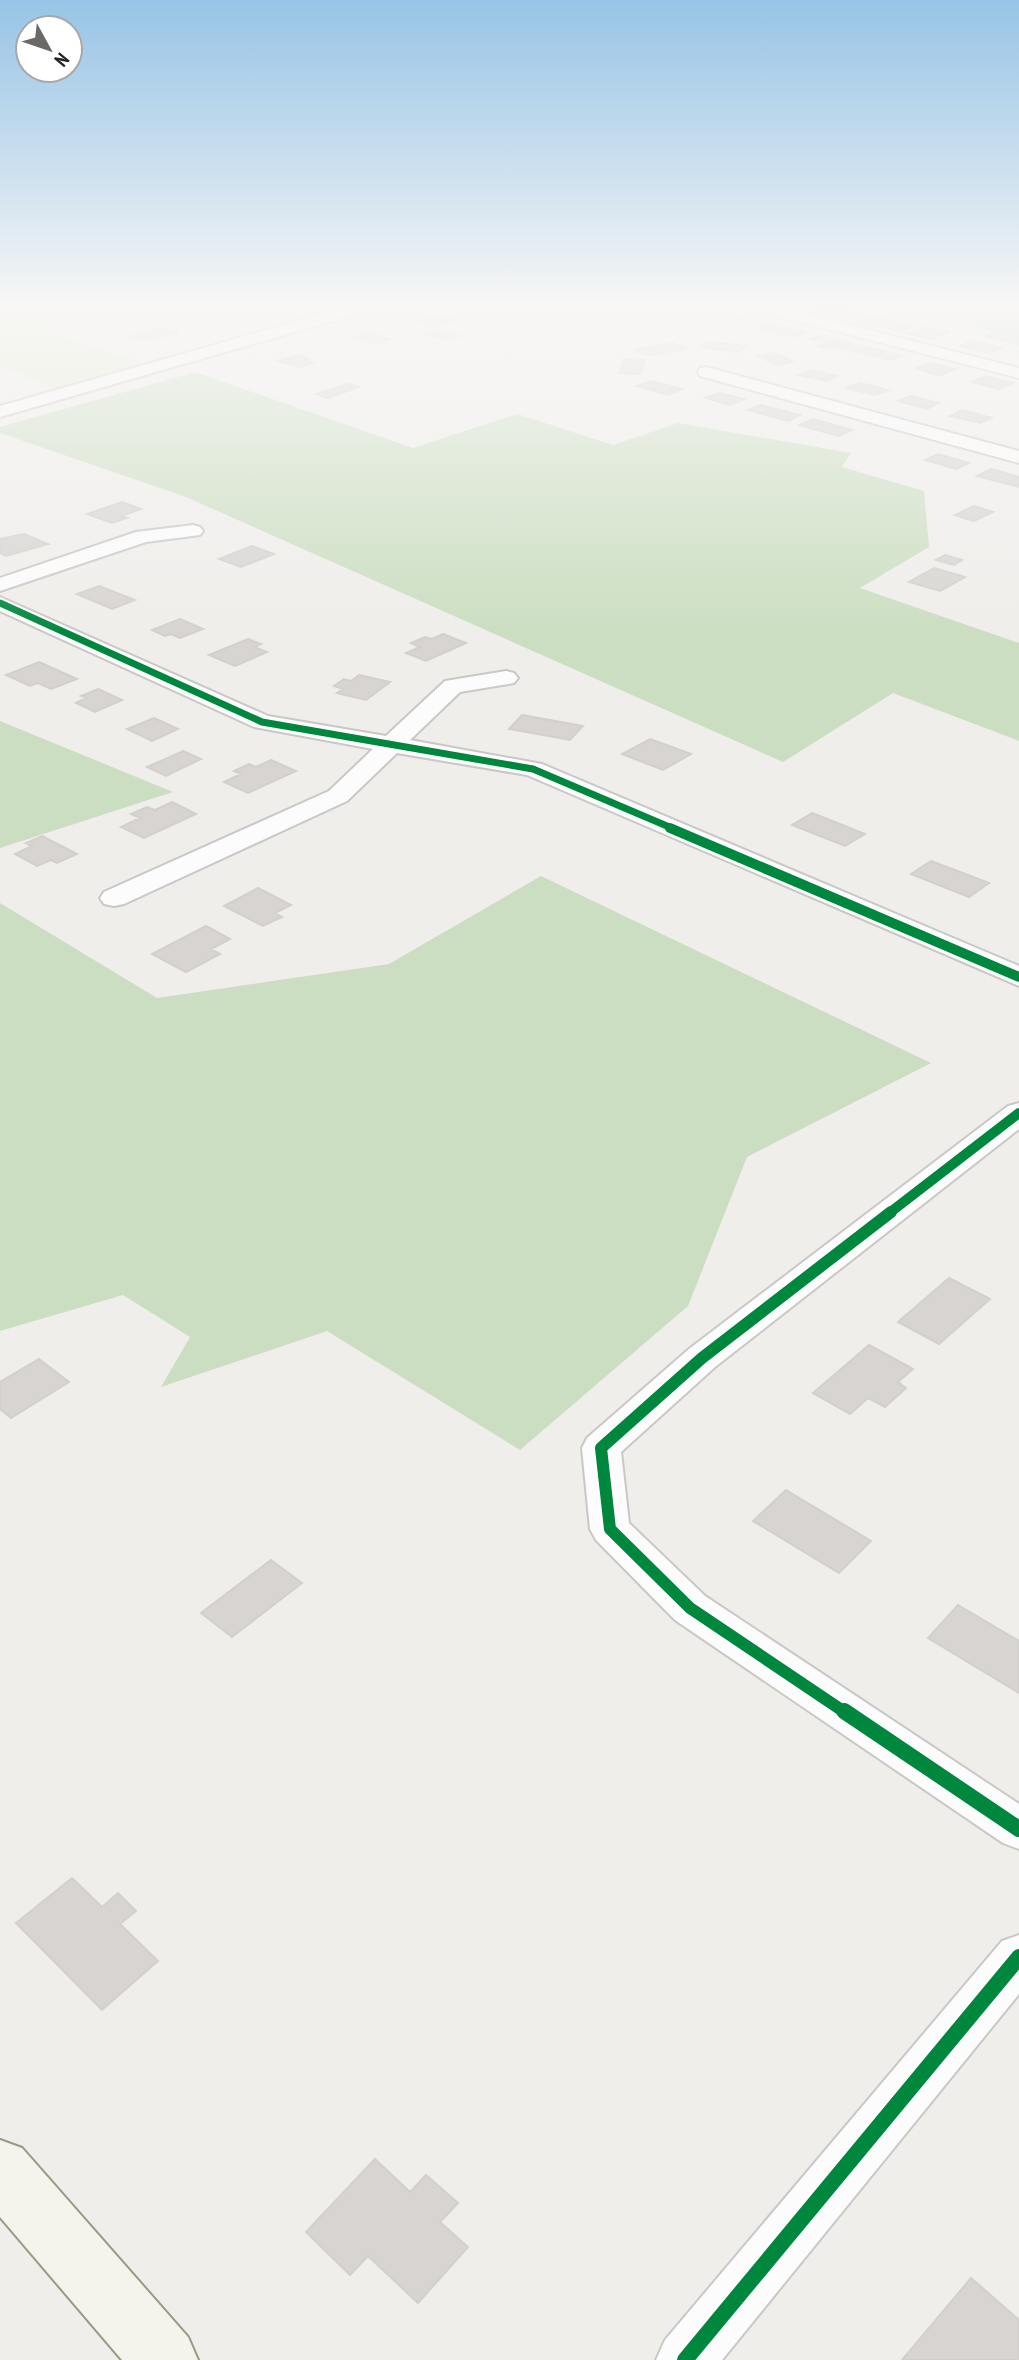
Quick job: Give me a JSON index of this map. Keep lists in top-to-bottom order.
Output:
{
  "north": "bottom right"
}
